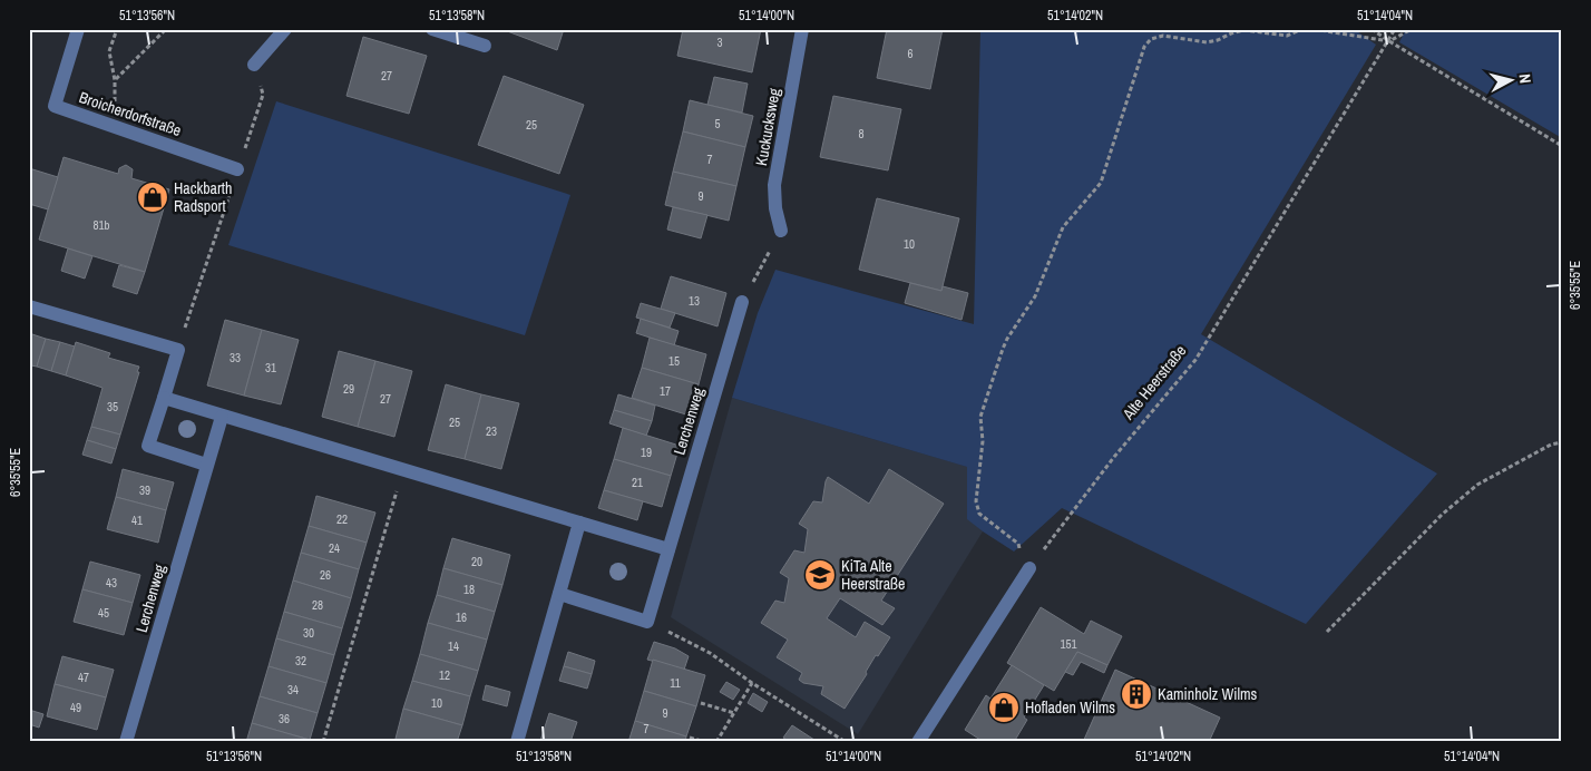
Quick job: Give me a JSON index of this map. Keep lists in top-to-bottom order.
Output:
{
  "streets": {
    "street": ["Broicherdorfstraße", "Kuckucksweg", "Lerchenweg"],
    "path": ["Alte Heerstraße"]
  },
  "places": {
    "shop": ["Hackbarth Radsport", "Hofladen Wilms"],
    "school or university": ["KiTa Alte Heerstraße"],
    "building": ["Kaminholz Wilms"]
  },
  "house_numbers": [
    "3",
    "6",
    "27",
    "5",
    "25",
    "8",
    "7",
    "9",
    "81b",
    "10",
    "13",
    "33",
    "15",
    "31",
    "29",
    "17",
    "27",
    "35",
    "25",
    "23",
    "19",
    "21",
    "39",
    "22",
    "41",
    "24",
    "20",
    "26",
    "43",
    "18",
    "28",
    "45",
    "16",
    "30",
    "151",
    "14",
    "32",
    "12",
    "47",
    "11",
    "34",
    "10",
    "49",
    "9",
    "36",
    "7"
  ],
  "north": "right",
  "coordinates": [
    "51°13'56\"N",
    "51°13'58\"N",
    "51°14'00\"N",
    "51°14'02\"N",
    "51°14'04\"N",
    "6°35'55\"E"
  ]
}
